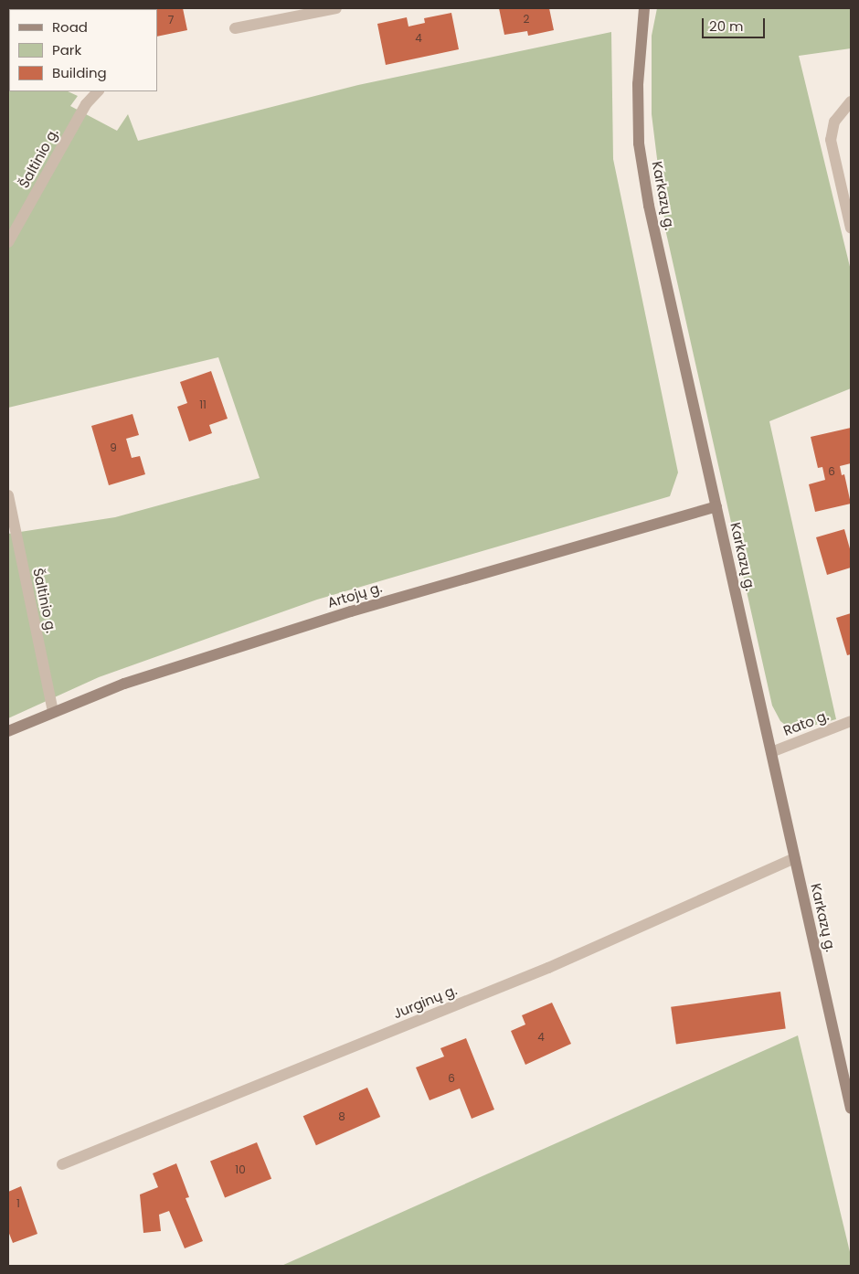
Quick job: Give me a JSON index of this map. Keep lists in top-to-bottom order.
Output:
{
  "streets": {
    "main road": ["Karkazų g.", "Artojų g."],
    "street": ["Šaltinio g.", "Rato g.", "Jurginų g."]
  },
  "crossings": [
    ["Šaltinio g.", "Artojų g."],
    ["Karkazų g.", "Artojų g."],
    ["Karkazų g.", "Rato g."],
    ["Karkazų g.", "Jurginų g."]
  ],
  "house_numbers": [
    "2",
    "7",
    "4",
    "11",
    "9",
    "6",
    "4",
    "6",
    "8",
    "10",
    "1"
  ],
  "legend": ["Road", "Park", "Building"],
  "scale_bar": "20 m"
}
